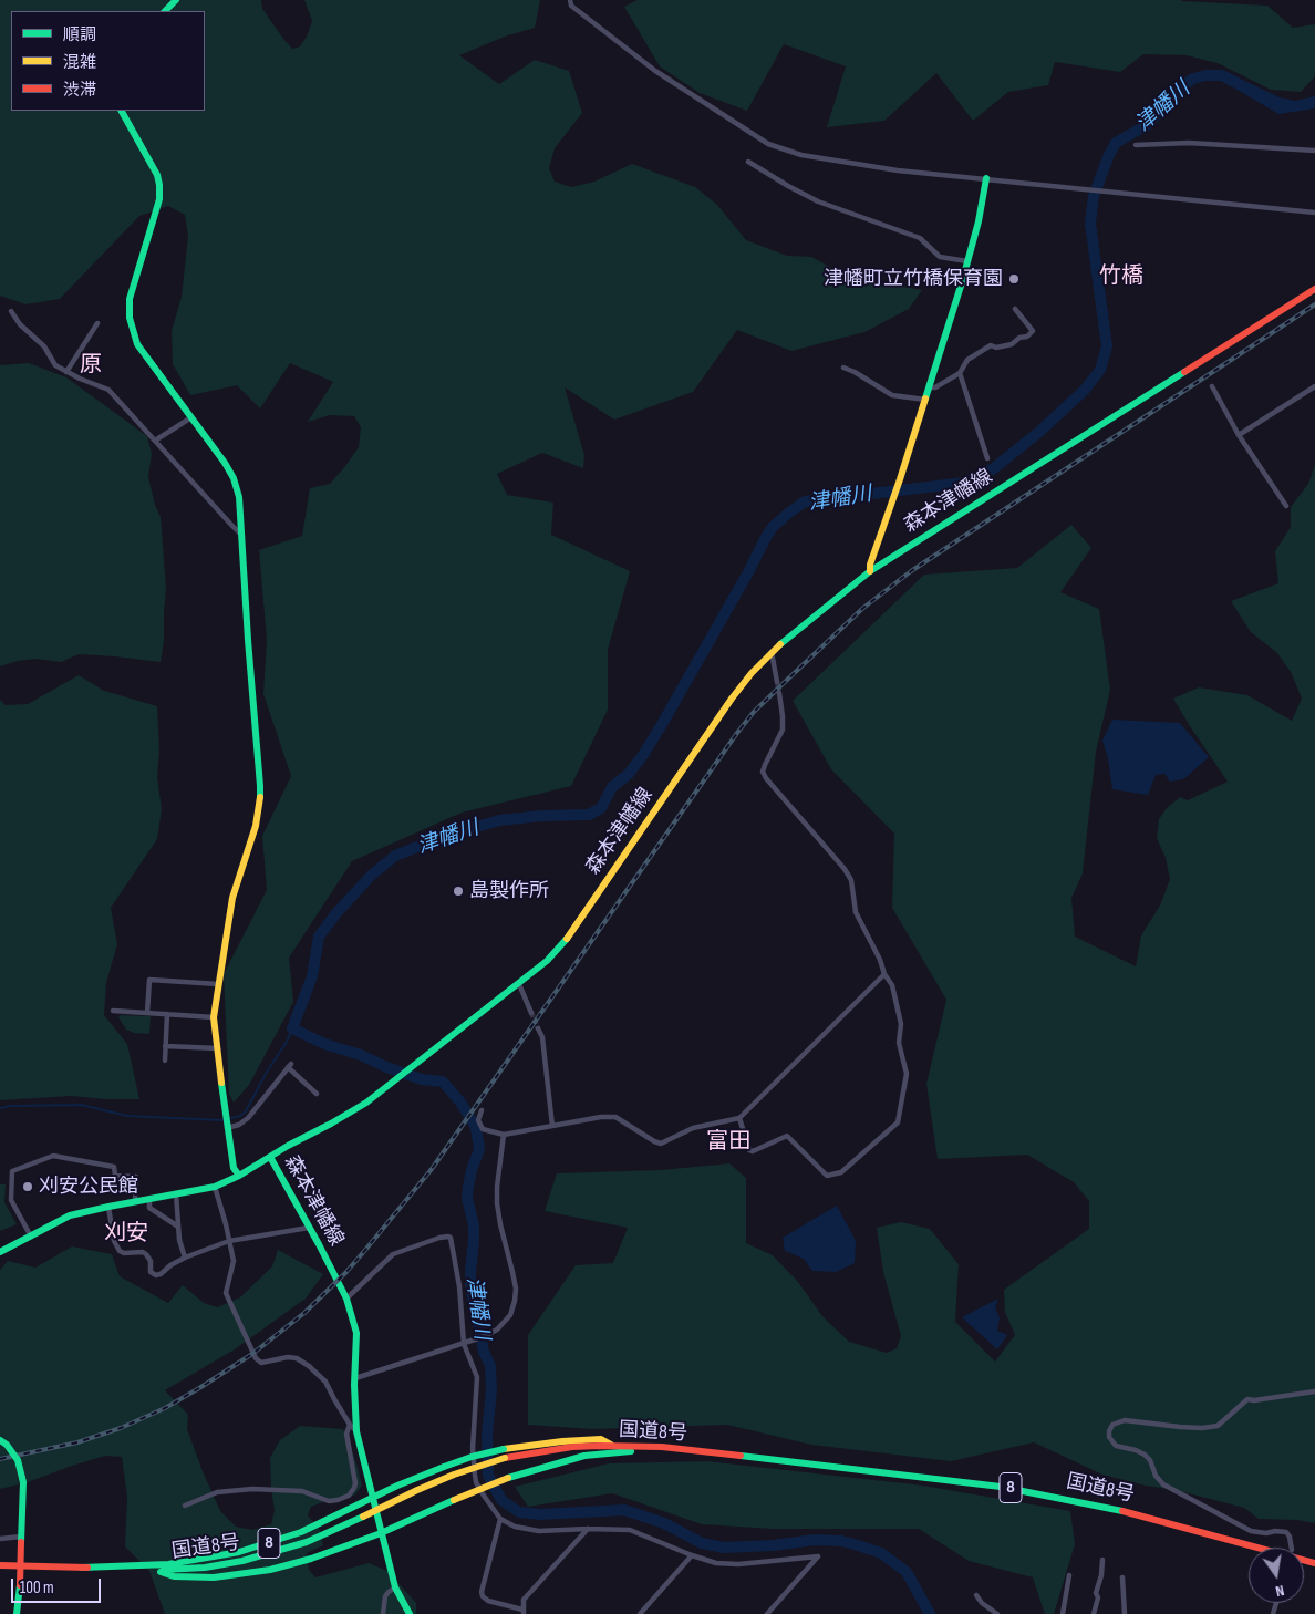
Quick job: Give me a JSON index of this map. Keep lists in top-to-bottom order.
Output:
{
  "streets": {
    "main road": ["森本津幡線", "国道8号", "8"]
  },
  "crossings": [
    ["森本津幡線", "8"],
    ["国道8号", "8"]
  ],
  "districts": [
    "竹橋",
    "原",
    "富田",
    "刈安"
  ],
  "water": ["津幡川"],
  "places": ["津幡町立竹橋保育園", "島製作所", "刈安公民館"],
  "legend": ["順調", "混雑", "渋滞"],
  "scale_bar": "100 m",
  "north": "bottom"
}
